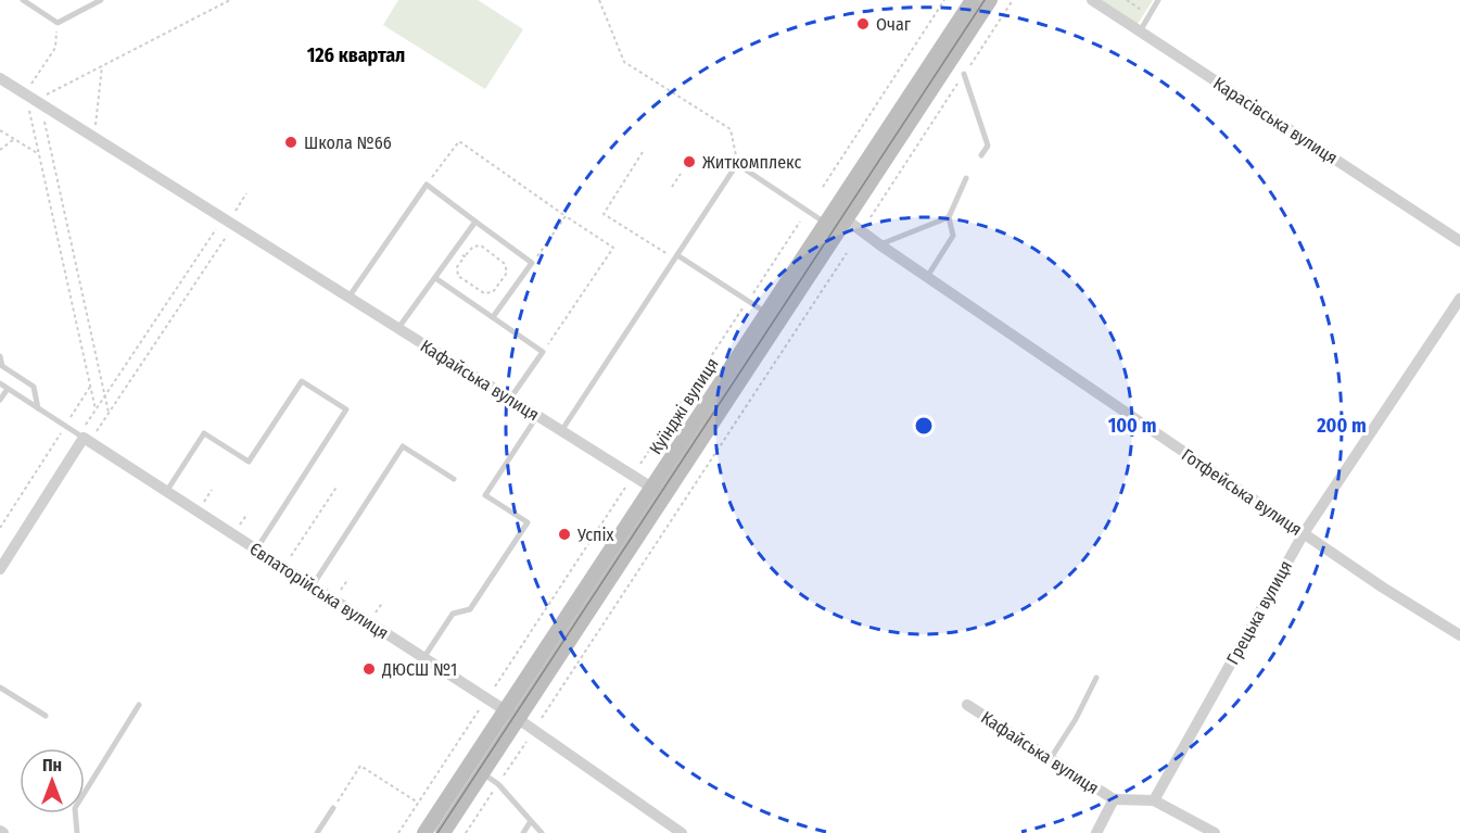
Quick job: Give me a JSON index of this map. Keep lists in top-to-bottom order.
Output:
{
  "streets": {
    "main road": ["Куїнджі вулиця"],
    "street": [
      "Карасівська вулиця",
      "Кафайська вулиця",
      "Готфейська вулиця",
      "Євпаторійська вулиця",
      "Грецька вулиця"
    ]
  },
  "crossings": [
    ["Кафайська вулиця", "Куїнджі вулиця"],
    ["Куїнджі вулиця", "Готфейська вулиця"],
    ["Куїнджі вулиця", "Євпаторійська вулиця"],
    ["Готфейська вулиця", "Грецька вулиця"]
  ],
  "districts": ["126 квартал"],
  "places": [
    "Очаг",
    "Школа №66",
    "Житкомплекс",
    "Успіх",
    "ДЮСШ №1"
  ],
  "north": "top",
  "rings": ["100 m", "200 m"]
}
